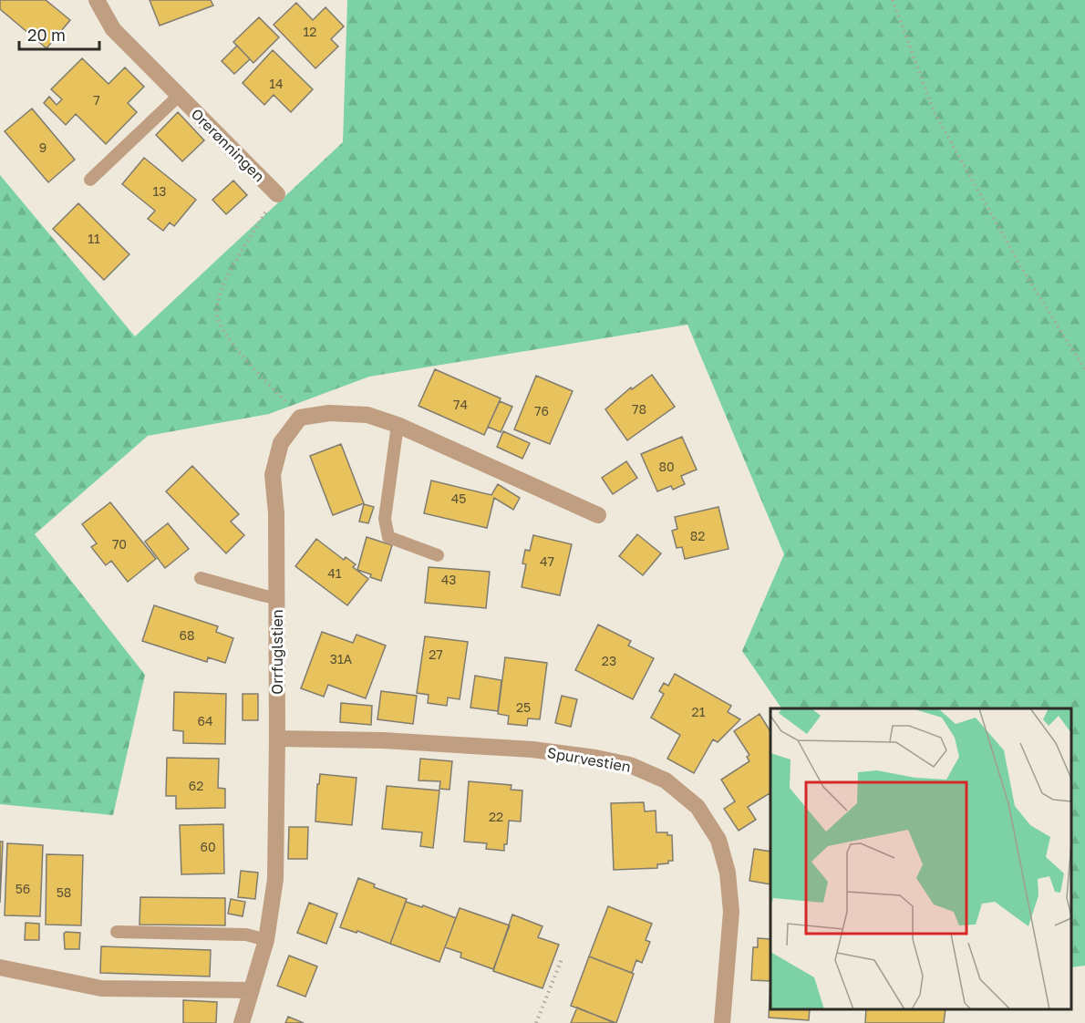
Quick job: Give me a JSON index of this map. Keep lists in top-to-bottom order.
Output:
{
  "streets": {
    "street": ["Orerønningen", "Orrfuglstien", "Spurvestien"]
  },
  "crossings": [
    ["Orrfuglstien", "Spurvestien"]
  ],
  "house_numbers": [
    "12",
    "14",
    "7",
    "9",
    "13",
    "11",
    "74",
    "78",
    "76",
    "80",
    "45",
    "82",
    "70",
    "47",
    "41",
    "43",
    "68",
    "27",
    "31A",
    "23",
    "25",
    "21",
    "64",
    "62",
    "22",
    "60",
    "56",
    "58"
  ],
  "scale_bar": "20 m"
}
